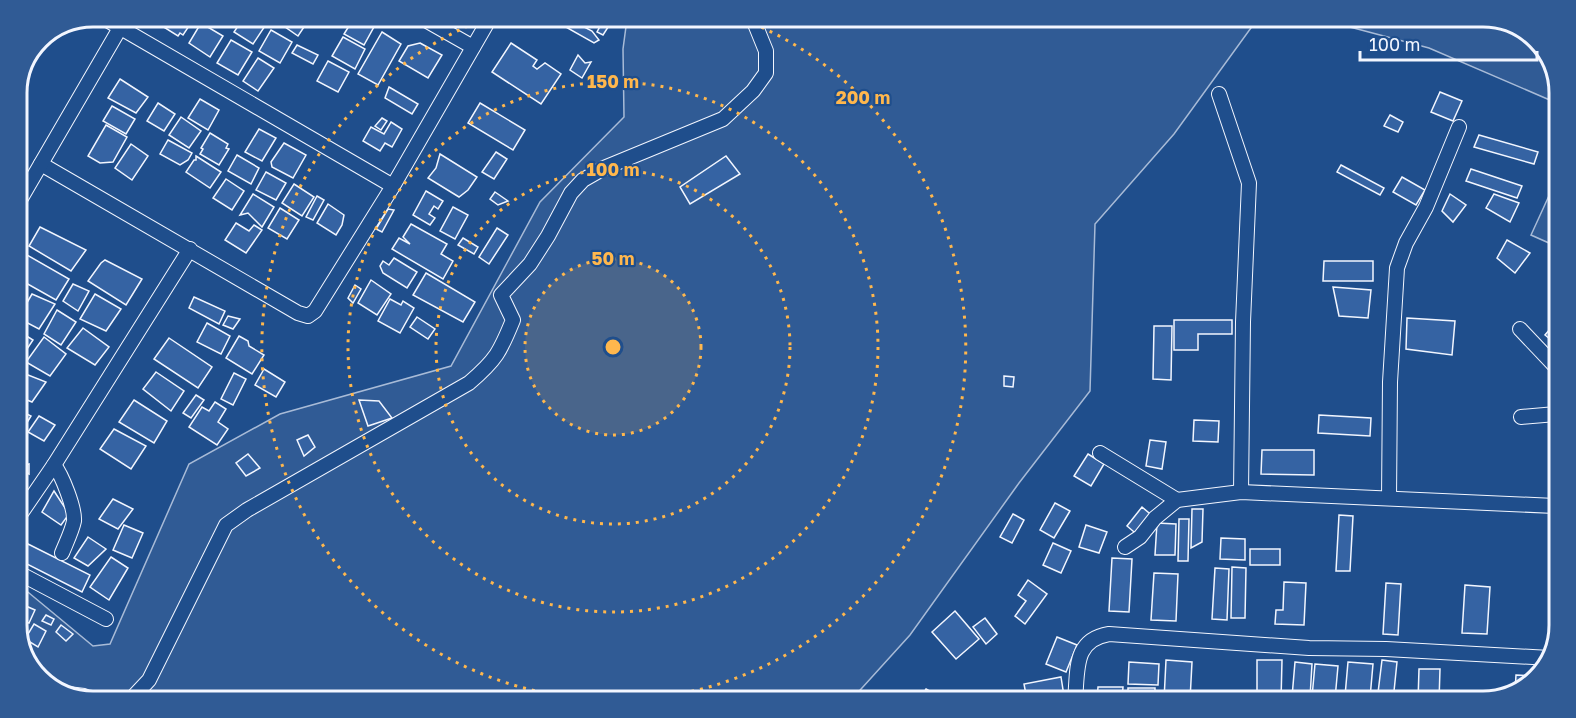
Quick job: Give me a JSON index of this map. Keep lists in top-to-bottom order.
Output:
{
  "scale_bar": "100 m",
  "rings": [
    "150 m",
    "200 m",
    "100 m",
    "50 m"
  ]
}
